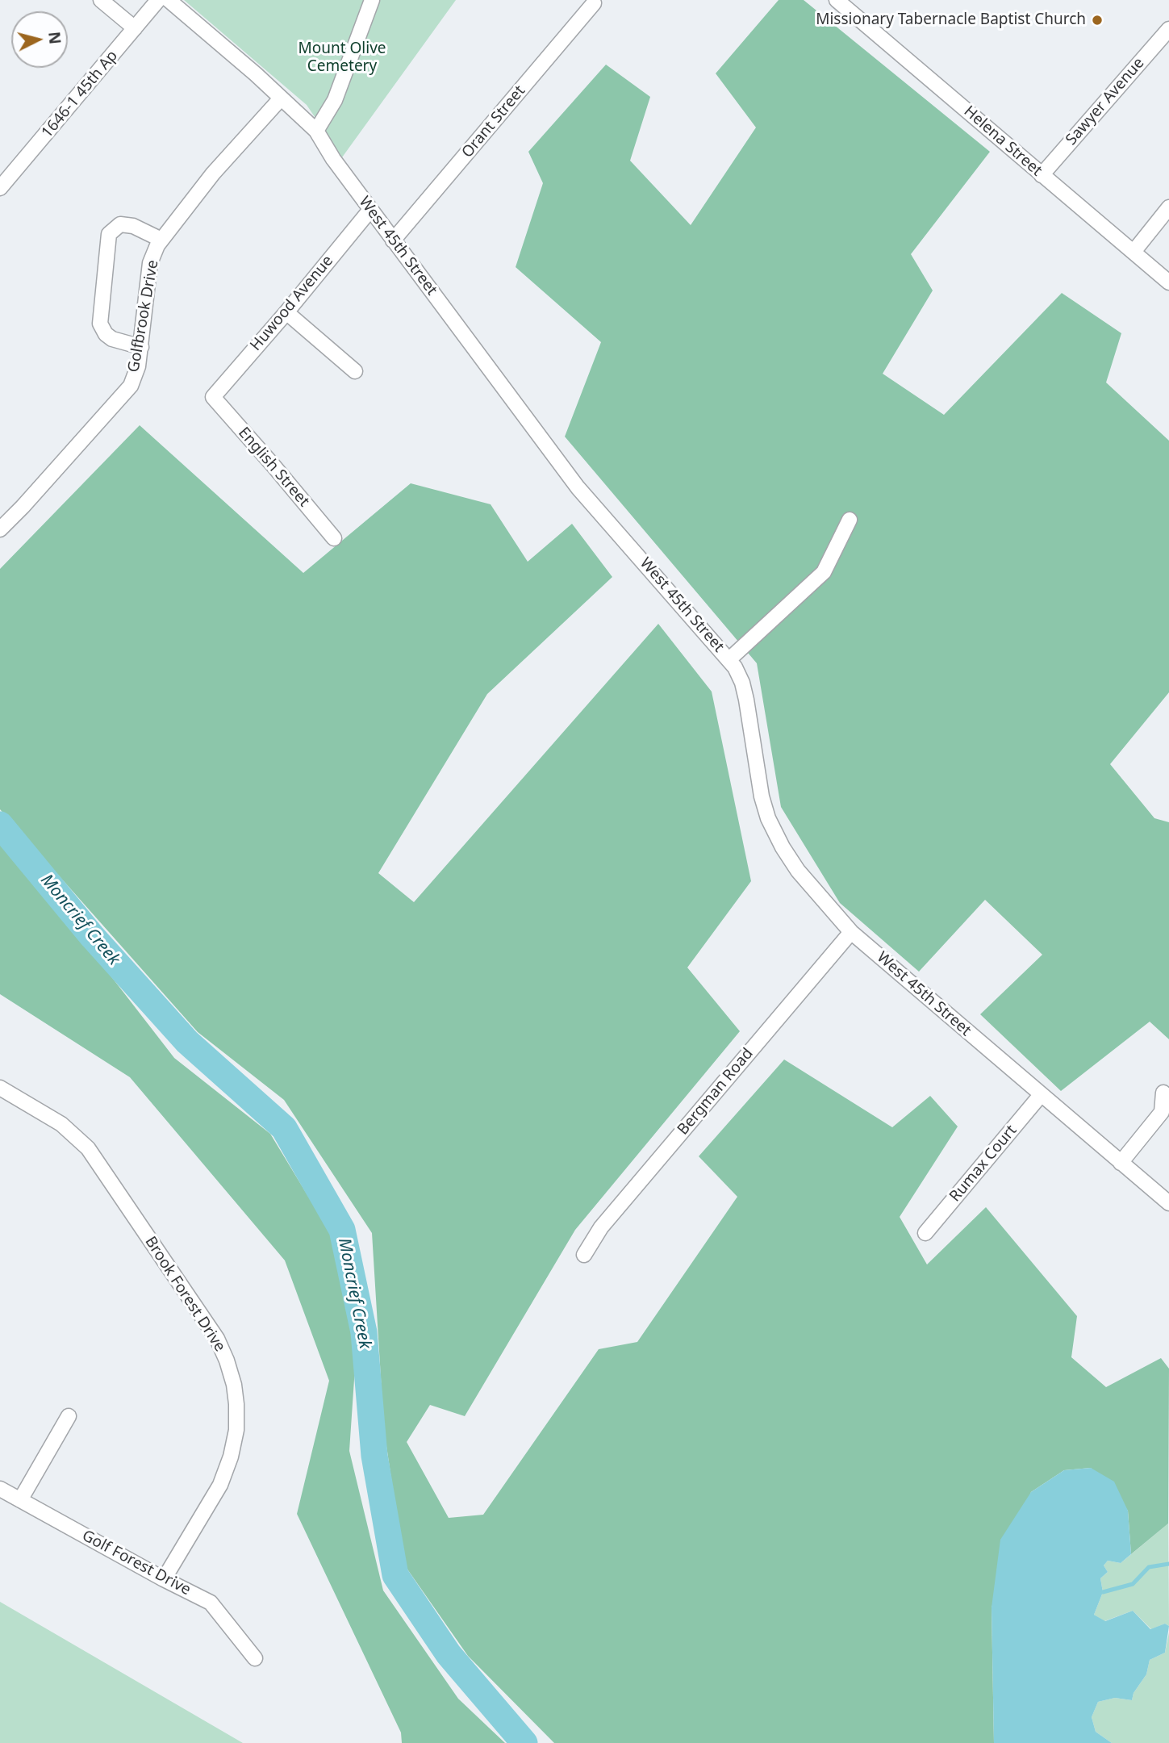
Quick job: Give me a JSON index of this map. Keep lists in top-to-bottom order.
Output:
{
  "streets": {
    "street": [
      "1646-1 45th Ap",
      "Sawyer Avenue",
      "Orant Street",
      "Helena Street",
      "West 45th Street",
      "Huwood Avenue",
      "Golfbrook Drive",
      "English Street",
      "Bergman Road",
      "Rumax Court",
      "Brook Forest Drive",
      "Golf Forest Drive"
    ]
  },
  "crossings": [
    ["Sawyer Avenue", "Helena Street"],
    ["Orant Street", "West 45th Street"],
    ["West 45th Street", "Huwood Avenue"],
    ["West 45th Street", "Golfbrook Drive"],
    ["West 45th Street", "Bergman Road"],
    ["West 45th Street", "Rumax Court"],
    ["Huwood Avenue", "English Street"],
    ["Brook Forest Drive", "Golf Forest Drive"]
  ],
  "water": ["Moncrief Creek"],
  "parks": ["Mount Olive Cemetery"],
  "places": ["Missionary Tabernacle Baptist Church"],
  "north": "right"
}
